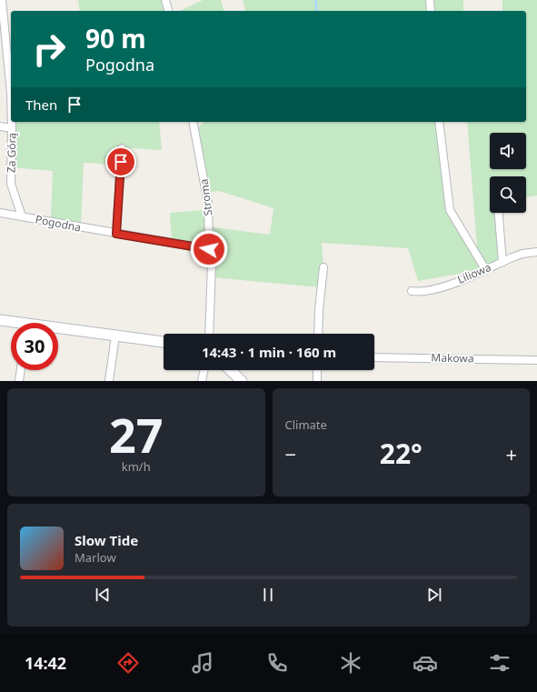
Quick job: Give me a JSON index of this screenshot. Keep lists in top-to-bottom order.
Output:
{
  "streets": {
    "street": [
      "Za Górą",
      "Stroma",
      "Pogodna",
      "Liliowa",
      "Makowa"
    ]
  },
  "crossings": [
    ["Za Górą", "Pogodna"],
    ["Stroma", "Pogodna"]
  ],
  "page": {
    "turn": ["90 m", "Pogodna"],
    "then": "Then",
    "limit": "30",
    "trip": "14:43 · 1 min · 160 m",
    "tile": [
      ["27", "km/h"],
      "Climate"
    ],
    "heat": ["−", "22°", "+"],
    "song": ["Slow Tide", "Marlow"],
    "tabs": "14:42"
  }
}
